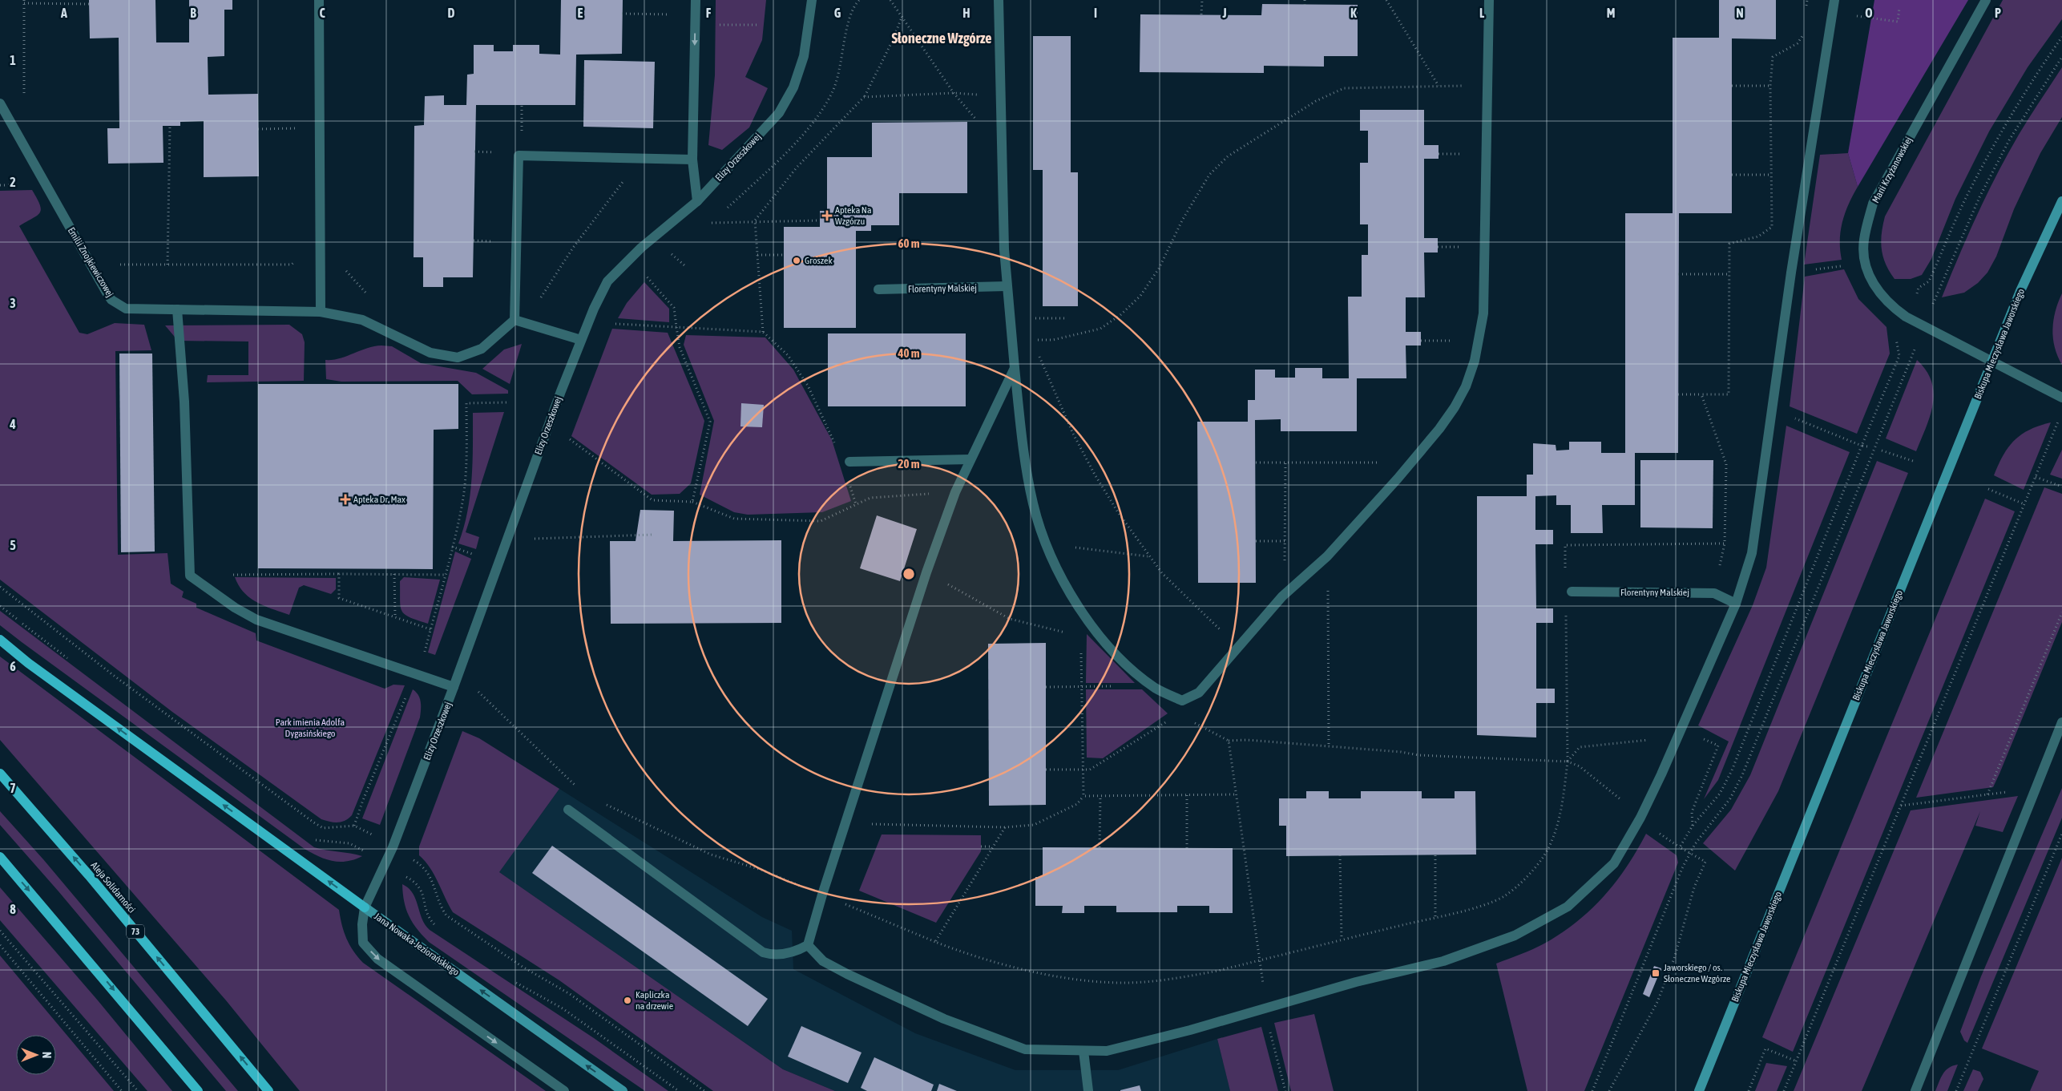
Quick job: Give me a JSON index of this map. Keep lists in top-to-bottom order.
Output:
{
  "streets": {
    "main road": ["Aleja Solidarności", "73"],
    "street": [
      "Elizy Orzeszkowej",
      "Marii Krzyżanowskiej",
      "Emilii Znojkiewiczowej",
      "Florentyny Malskiej",
      "Biskupa Mieczysława Jaworskiego",
      "Jana Nowaka-Jeziorańskiego"
    ]
  },
  "crossings": [
    ["Elizy Orzeszkowej", "Jana Nowaka-Jeziorańskiego"],
    ["Marii Krzyżanowskiej", "Biskupa Mieczysława Jaworskiego"]
  ],
  "districts": ["Słoneczne Wzgórze"],
  "parks": ["Park imienia Adolfa Dygasińskiego"],
  "places": {
    "health": ["Apteka Na Wzgórzu", "Apteka Dr. Max"],
    "other": ["Groszek", "Kapliczka na drzewie"],
    "transit": ["Jaworskiego / os. Słoneczne Wzgórze"]
  },
  "north": "right",
  "grid": {
    "columns": [
      "A",
      "B",
      "C",
      "D",
      "E",
      "F",
      "G",
      "H",
      "I",
      "J",
      "K",
      "L",
      "M",
      "N",
      "O",
      "P"
    ],
    "rows": [
      "1",
      "2",
      "3",
      "4",
      "5",
      "6",
      "7",
      "8"
    ]
  },
  "rings": ["60 m", "40 m", "20 m"]
}
